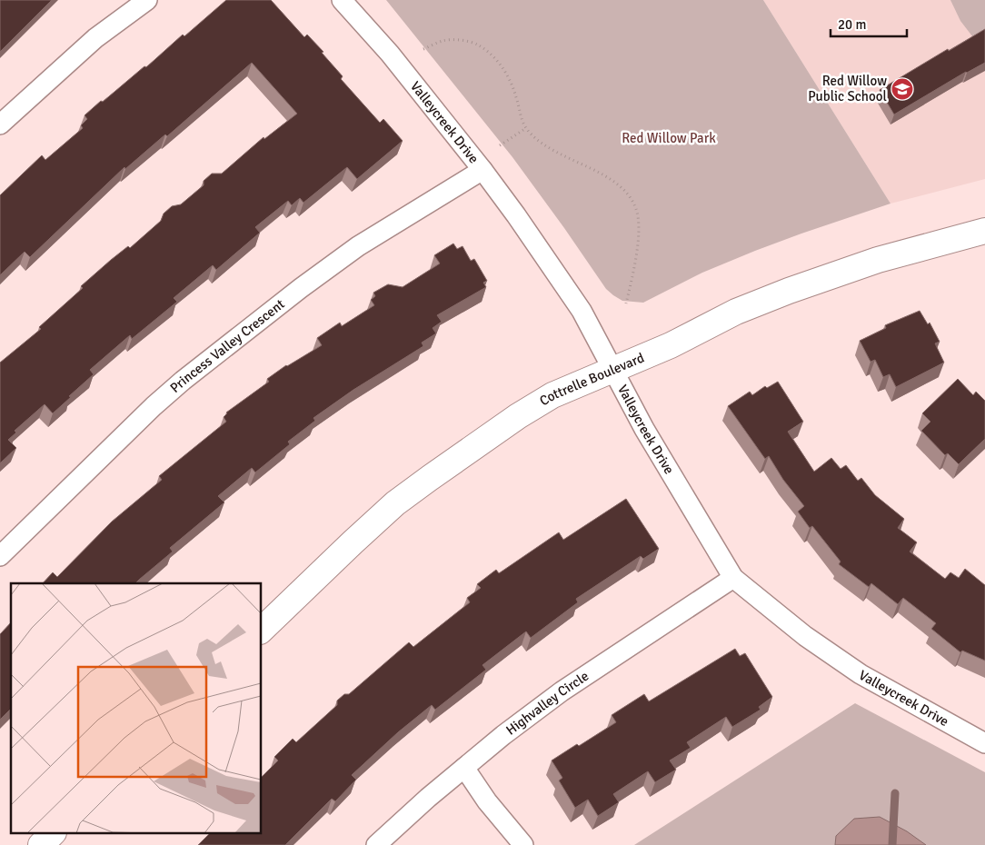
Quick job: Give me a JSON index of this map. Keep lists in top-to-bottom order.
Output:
{
  "streets": {
    "main road": ["Cottrelle Boulevard"],
    "street": ["Valleycreek Drive", "Princess Valley Crescent", "Highvalley Circle"]
  },
  "crossings": [
    ["Valleycreek Drive", "Princess Valley Crescent"],
    ["Valleycreek Drive", "Cottrelle Boulevard"],
    ["Valleycreek Drive", "Highvalley Circle"]
  ],
  "parks": ["Red Willow Park"],
  "places": {
    "school or university": ["Red Willow Public School"]
  },
  "scale_bar": "20 m"
}
